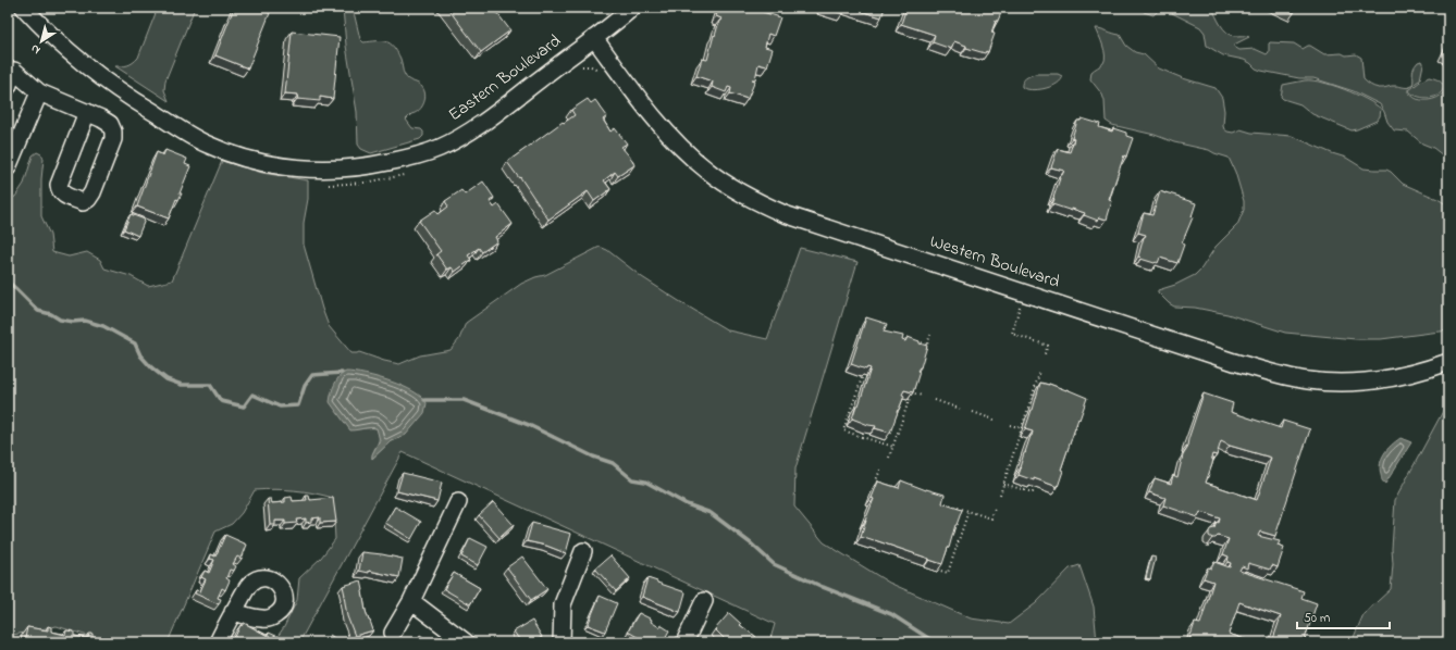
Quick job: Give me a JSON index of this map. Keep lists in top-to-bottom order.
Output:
{
  "streets": {
    "street": ["Eastern Boulevard", "Western Boulevard"]
  },
  "crossings": [
    ["Eastern Boulevard", "Western Boulevard"]
  ],
  "scale_bar": "50 m",
  "north": "bottom left"
}
